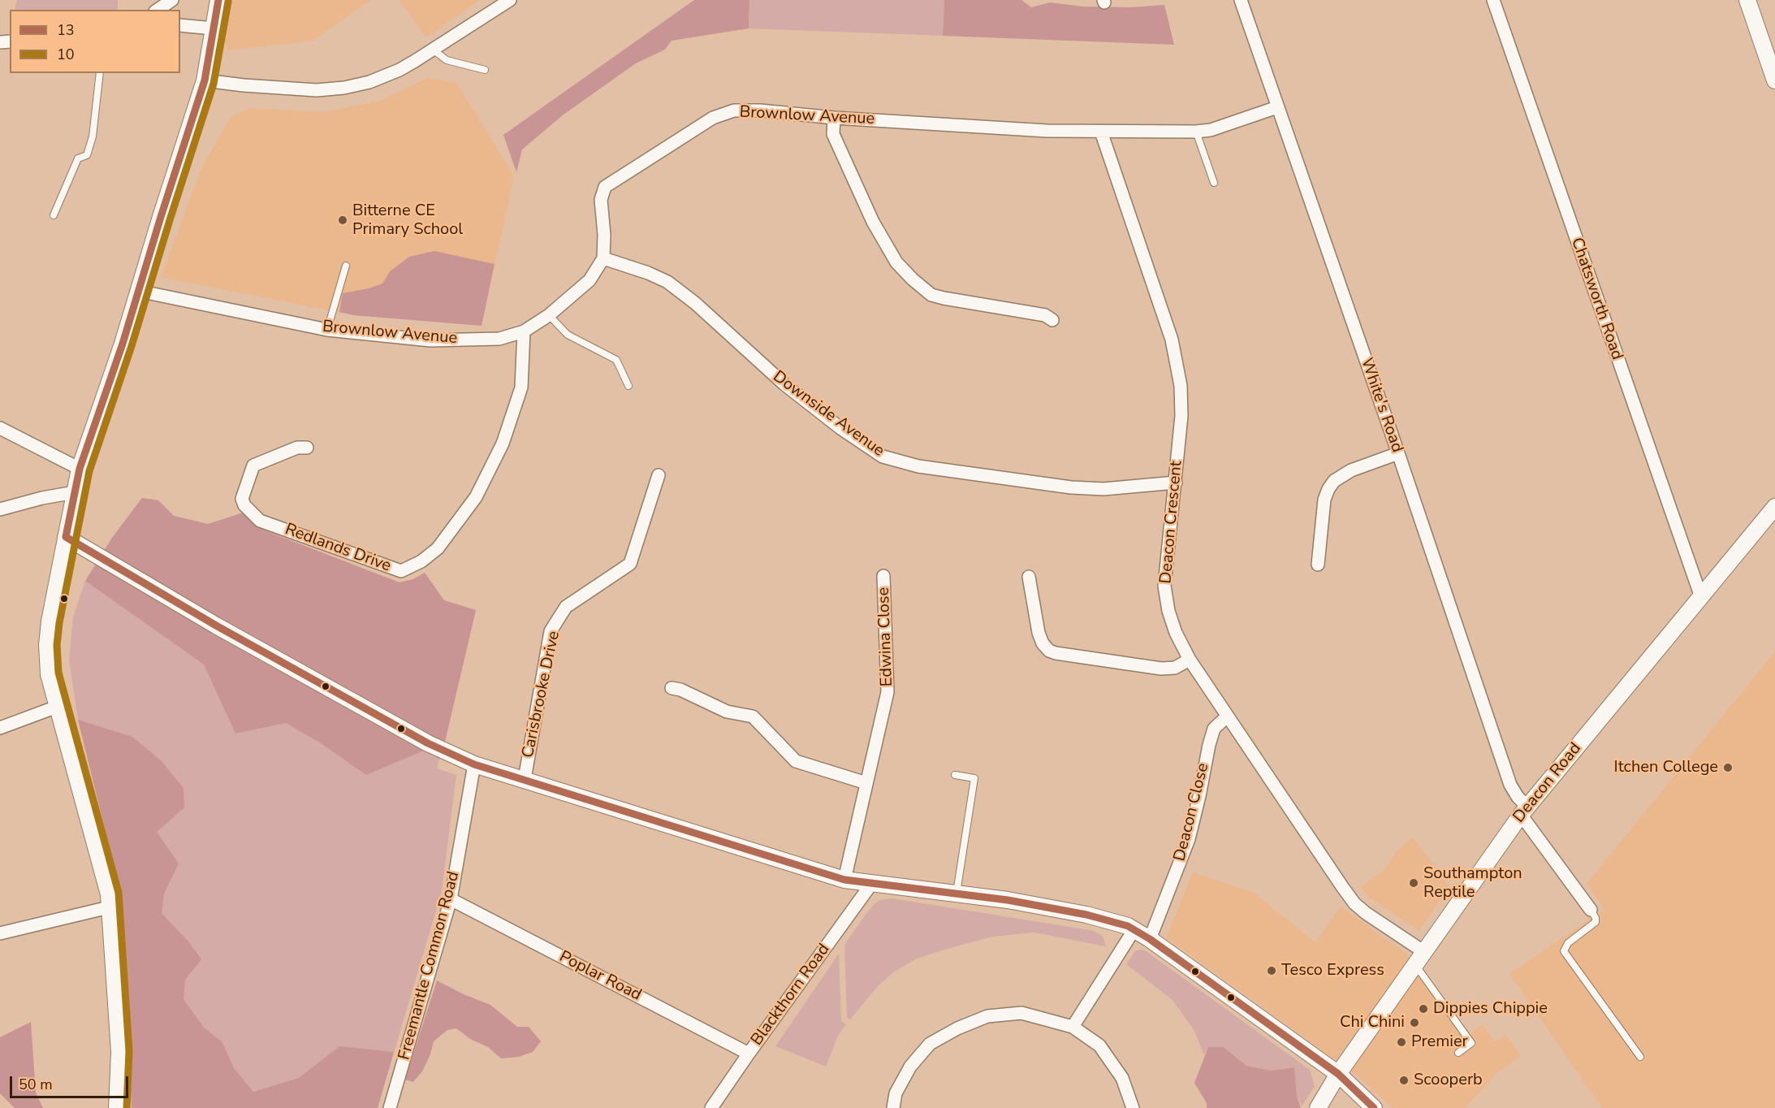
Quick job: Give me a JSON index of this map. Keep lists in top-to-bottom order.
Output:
{
  "streets": {
    "street": [
      "Brownlow Avenue",
      "Chatsworth Road",
      "White's Road",
      "Downside Avenue",
      "Deacon Crescent",
      "Redlands Drive",
      "Edwina Close",
      "Carisbrooke Drive",
      "Deacon Road",
      "Deacon Close",
      "Freemantle Common Road",
      "Poplar Road",
      "Blackthorn Road"
    ]
  },
  "crossings": [
    ["Brownlow Avenue", "White's Road"],
    ["Brownlow Avenue", "Downside Avenue"],
    ["Brownlow Avenue", "Deacon Crescent"],
    ["Brownlow Avenue", "Redlands Drive"],
    ["Chatsworth Road", "Deacon Road"],
    ["White's Road", "Deacon Road"],
    ["Downside Avenue", "Deacon Crescent"],
    ["Deacon Crescent", "Deacon Road"],
    ["Deacon Crescent", "Deacon Close"],
    ["Freemantle Common Road", "Poplar Road"],
    ["Poplar Road", "Blackthorn Road"]
  ],
  "places": [
    "Bitterne CE Primary School",
    "Itchen College",
    "Southampton Reptile",
    "Tesco Express",
    "Dippies Chippie",
    "Chi Chini",
    "Premier",
    "Scooperb"
  ],
  "lines": ["transit line 13", "transit line 10"],
  "legend": ["13", "10"],
  "scale_bar": "50 m"
}
